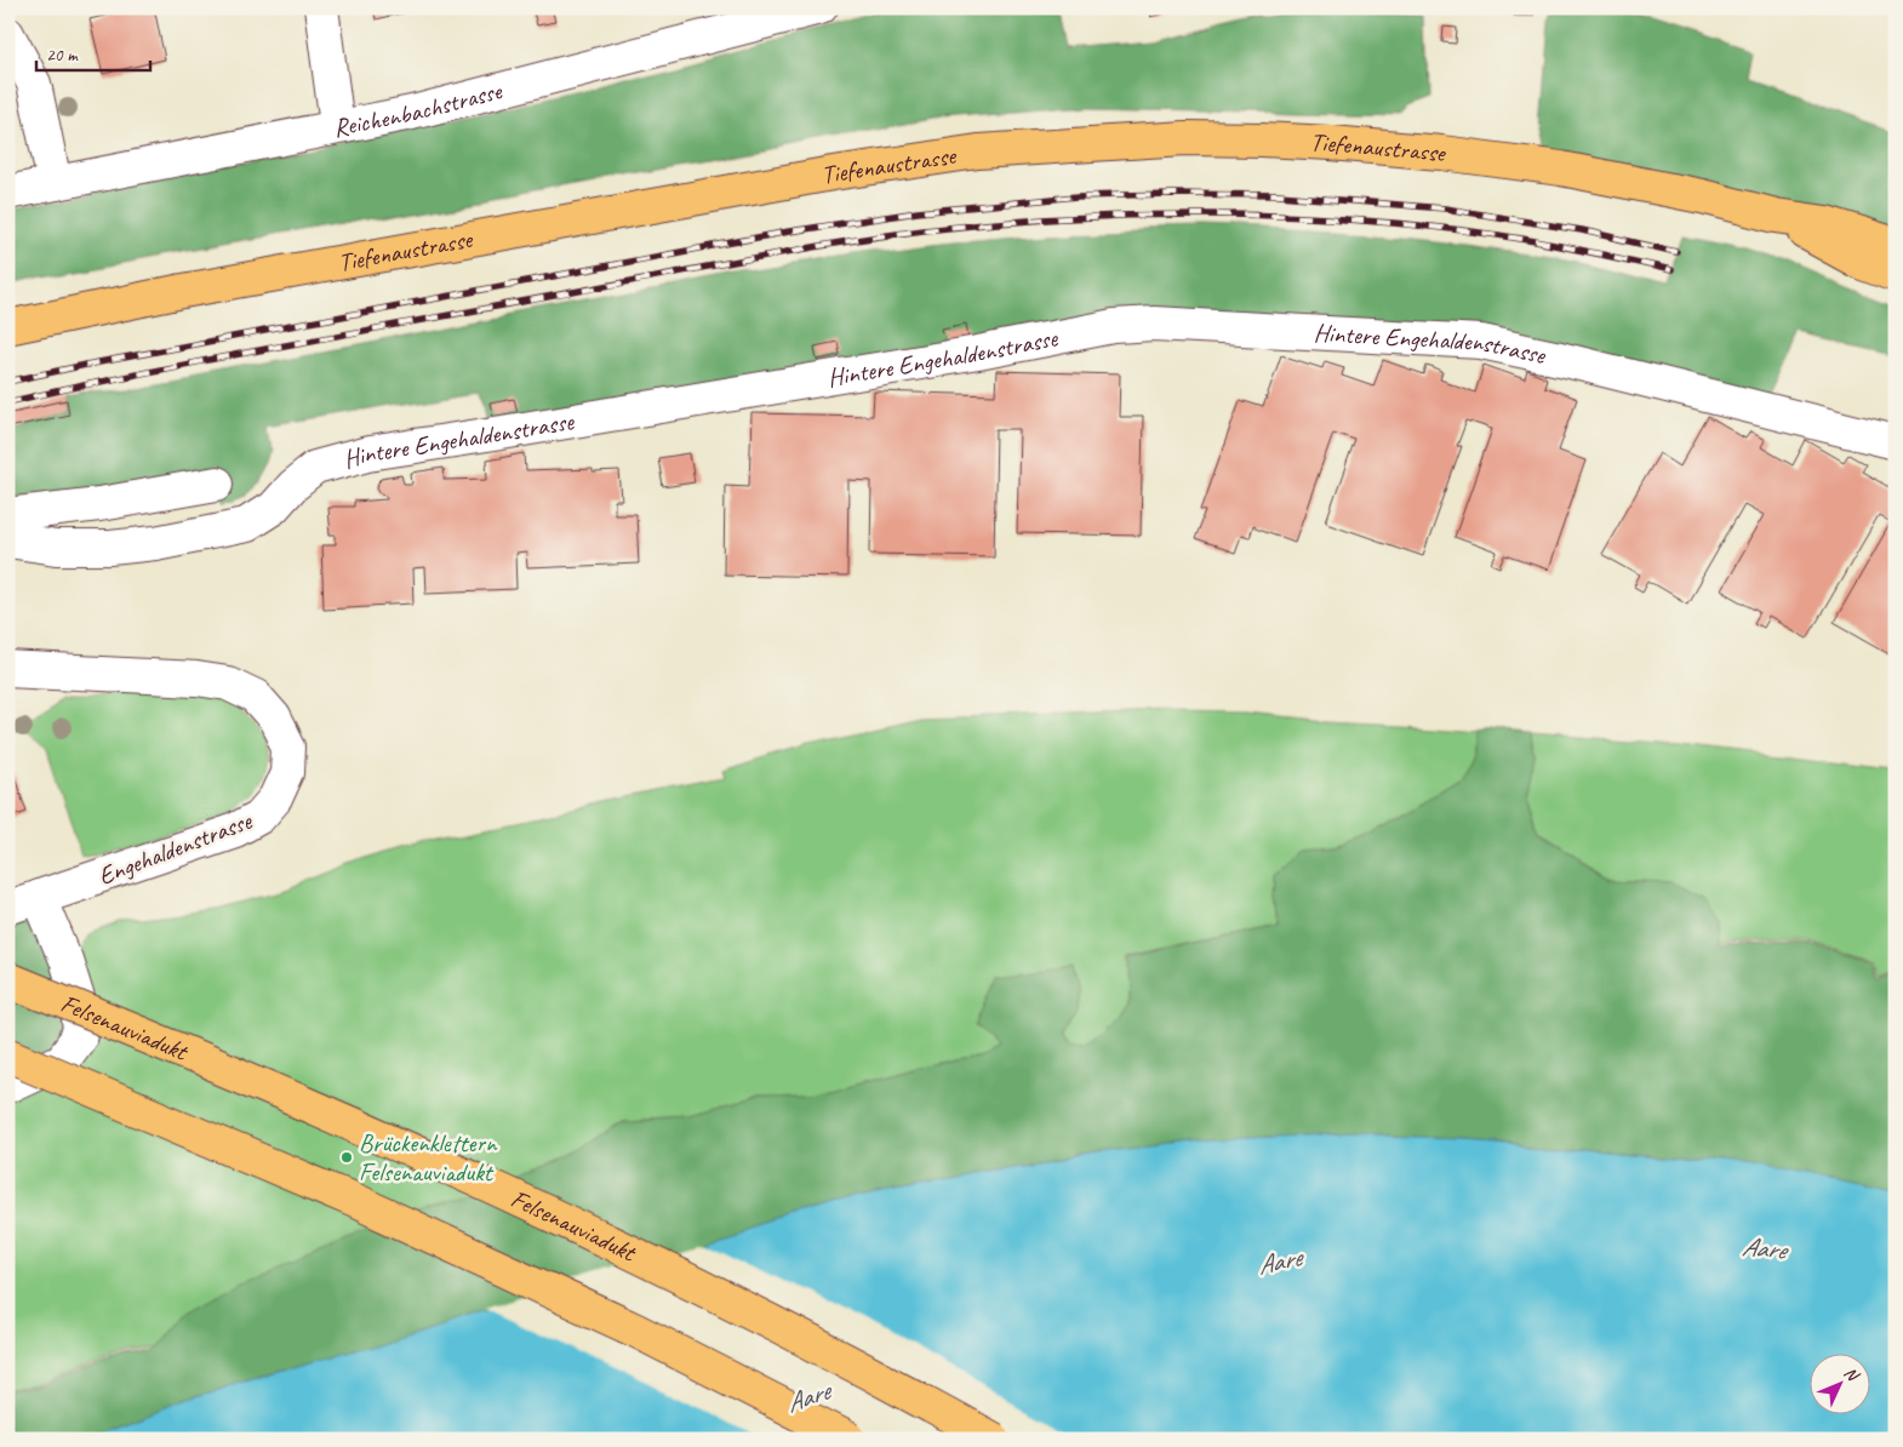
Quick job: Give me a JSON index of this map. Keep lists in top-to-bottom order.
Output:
{
  "streets": {
    "main road": ["Tiefenaustrasse", "Felsenauviadukt"],
    "street": ["Reichenbachstrasse", "Hintere Engehaldenstrasse", "Engehaldenstrasse"]
  },
  "water": ["Aare"],
  "places": ["Brückenklettern Felsenauviadukt"],
  "scale_bar": "20 m",
  "north": "top right"
}
